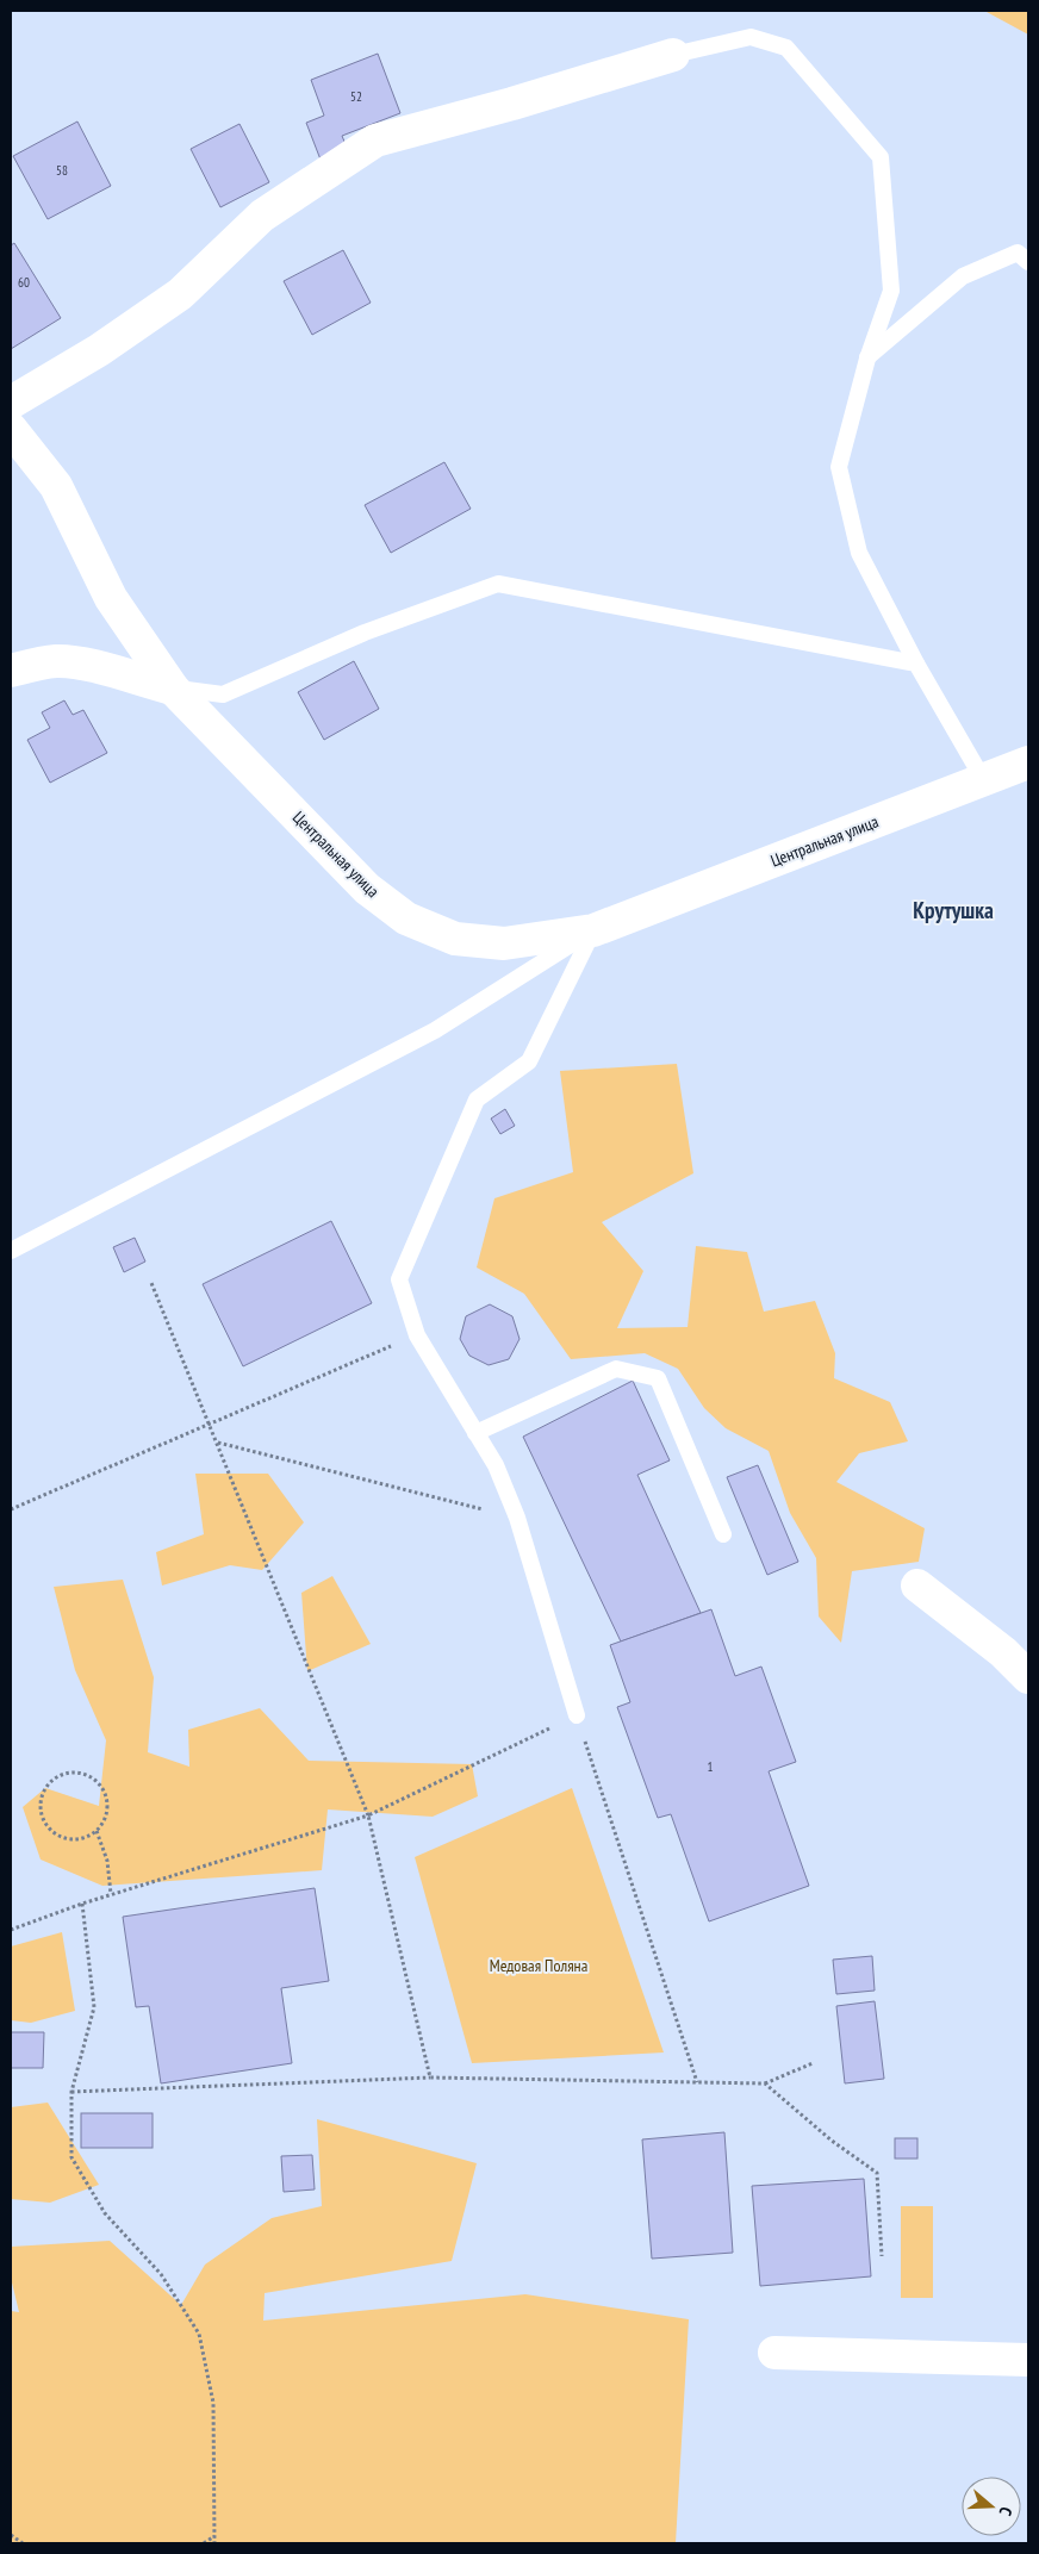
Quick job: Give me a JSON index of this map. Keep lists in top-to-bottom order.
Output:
{
  "streets": {
    "street": ["Центральная улица"]
  },
  "districts": ["Крутушка"],
  "parks": ["Медовая Поляна"],
  "house_numbers": [
    "52",
    "58",
    "60",
    "1"
  ],
  "north": "right"
}
